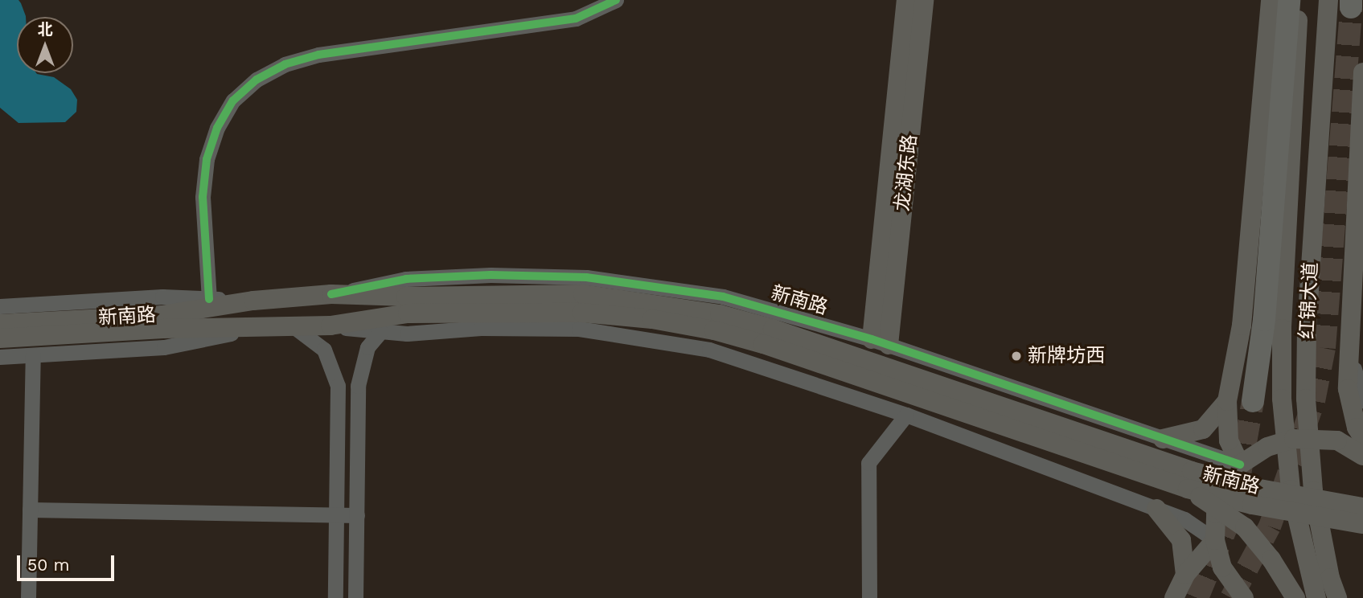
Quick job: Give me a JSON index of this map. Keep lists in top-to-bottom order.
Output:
{
  "streets": {
    "main road": ["龙湖东路", "新南路", "红锦大道"]
  },
  "crossings": [
    ["龙湖东路", "新南路"]
  ],
  "places": ["新牌坊西"],
  "scale_bar": "50 m",
  "north": "top"
}
